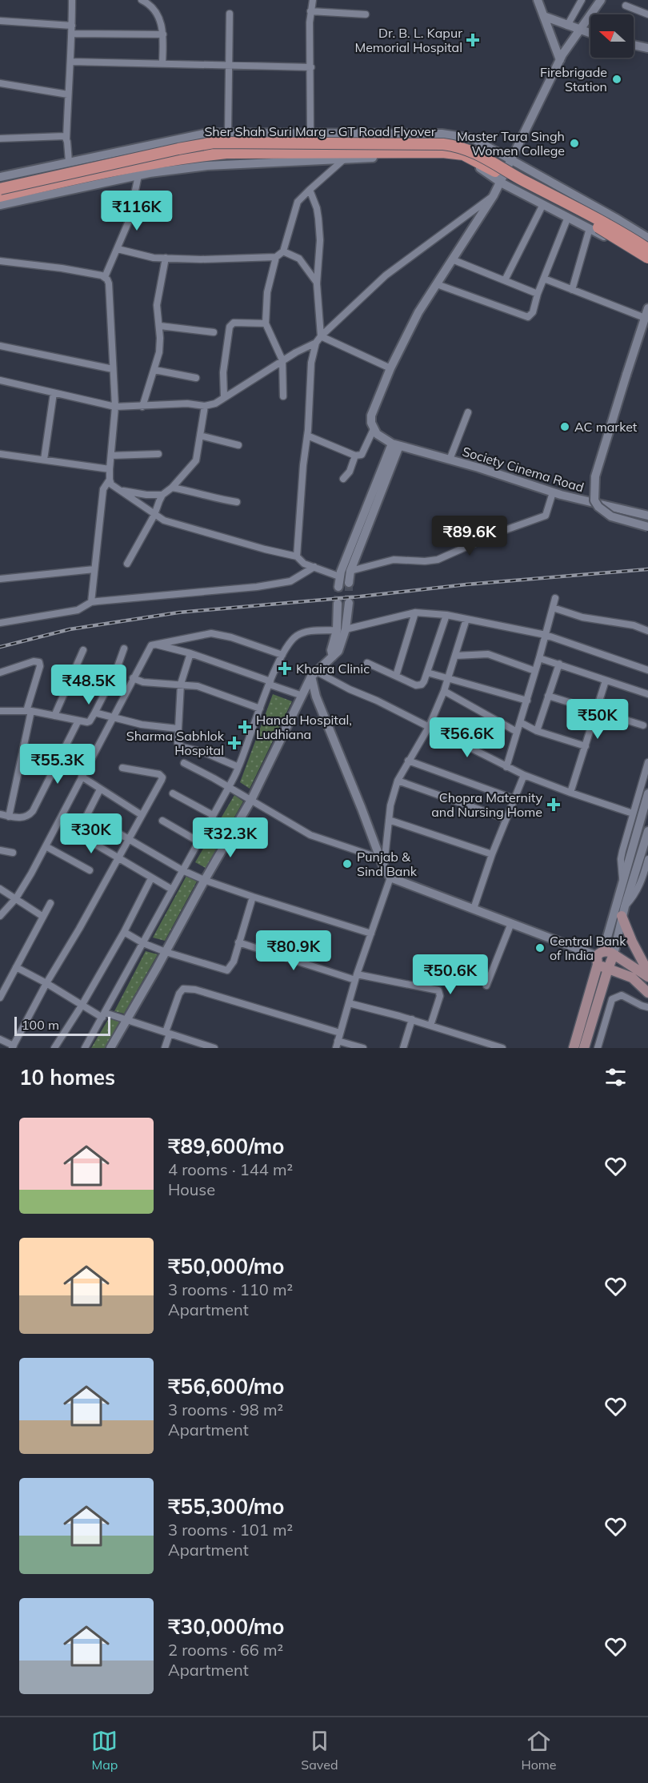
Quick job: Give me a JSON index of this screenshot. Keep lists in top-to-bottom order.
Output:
{
  "streets": {
    "main road": ["Sher Shah Suri Marg - GT Road Flyover"],
    "street": ["Society Cinema Road"]
  },
  "places": {
    "health": [
      "Dr. B. L. Kapur Memorial Hospital",
      "Khaira Clinic",
      "Handa Hospital, Ludhiana",
      "Sharma Sabhlok Hospital",
      "Chopra Maternity and Nursing Home"
    ],
    "other": [
      "Firebrigade Station",
      "Master Tara Singh Women College",
      "AC market",
      "Punjab & Sind Bank",
      "Central Bank of India"
    ]
  },
  "scale_bar": "100 m",
  "north": "left",
  "page": {
    "price": [
      "₹116K",
      "₹89.6K",
      "₹48.5K",
      "₹50K",
      "₹56.6K",
      "₹55.3K",
      "₹30K",
      "₹32.3K",
      "₹80.9K",
      "₹50.6K"
    ],
    "scale": "100 m",
    "heading": "10 homes",
    "list": [
      {
        "name": "₹89,600/mo",
        "note": "4 rooms · 144 m² · House"
      },
      {
        "name": "₹50,000/mo",
        "note": "3 rooms · 110 m² · Apartment"
      },
      {
        "name": "₹56,600/mo",
        "note": "3 rooms · 98 m² · Apartment"
      },
      {
        "name": "₹55,300/mo",
        "note": "3 rooms · 101 m² · Apartment"
      },
      {
        "name": "₹30,000/mo",
        "note": "2 rooms · 66 m² · Apartment"
      }
    ],
    "tabs": ["Map", "Saved", "Home"]
  }
}
